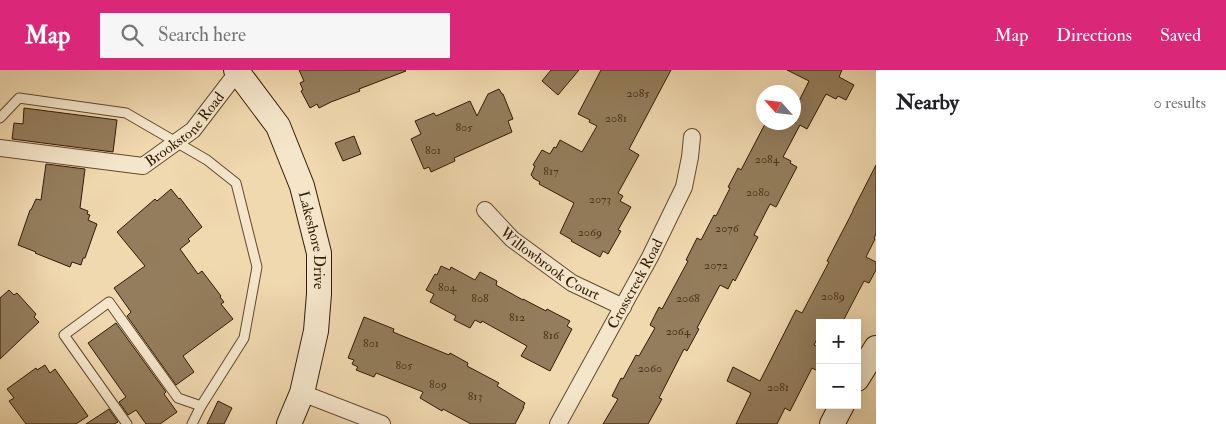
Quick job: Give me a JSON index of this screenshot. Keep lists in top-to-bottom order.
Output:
{
  "streets": {
    "street": [
      "Brookstone Road",
      "Lakeshore Drive",
      "Willowbrook Court",
      "Crosscreek Road"
    ]
  },
  "crossings": [
    ["Brookstone Road", "Lakeshore Drive"],
    ["Willowbrook Court", "Crosscreek Road"]
  ],
  "house_numbers": [
    "2085",
    "2081",
    "805",
    "801",
    "2084",
    "817",
    "2080",
    "2073",
    "2076",
    "2069",
    "2072",
    "804",
    "2089",
    "808",
    "2068",
    "812",
    "2064",
    "816",
    "801",
    "805",
    "2060",
    "809",
    "2081",
    "813"
  ],
  "north": "top left",
  "page": {
    "header": "Map",
    "search": "Search here",
    "nav": ["Map", "Directions", "Saved"],
    "heading": ["Nearby", "0 results"],
    "map_buttons": ["+", "−"]
  }
}
